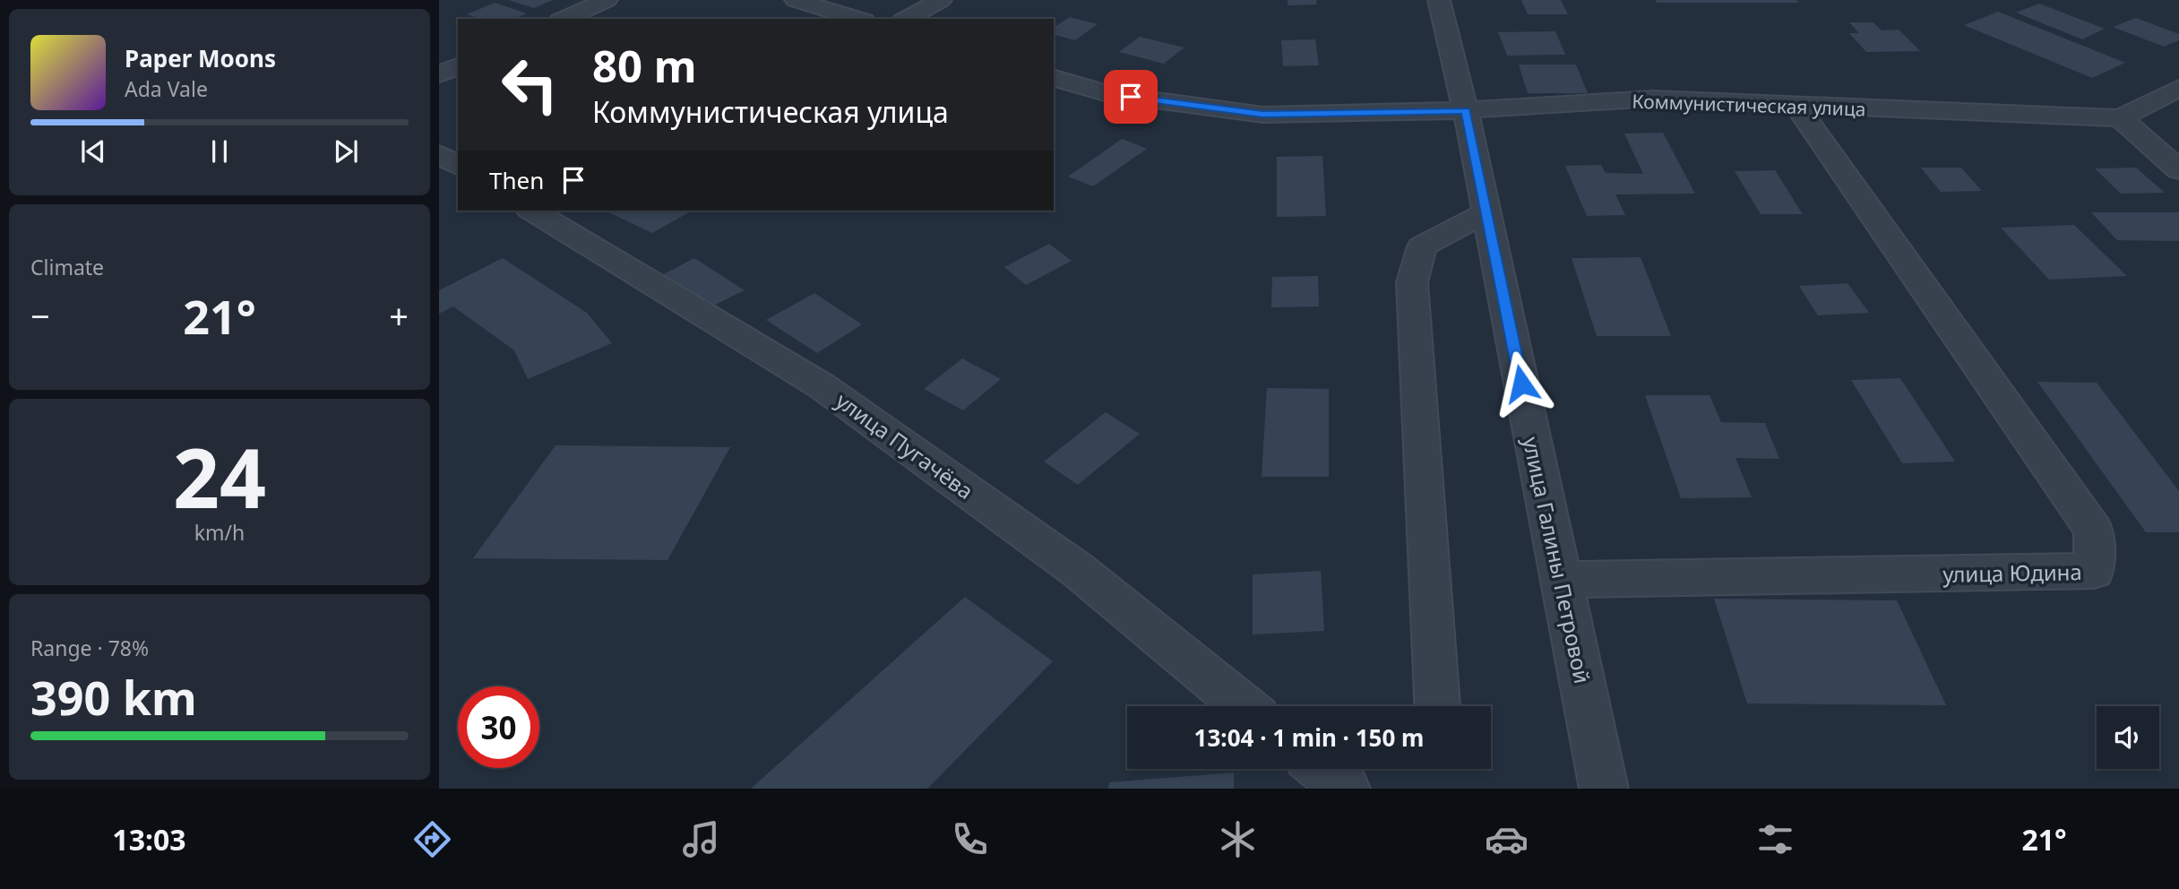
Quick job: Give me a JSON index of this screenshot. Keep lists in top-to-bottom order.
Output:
{
  "streets": {
    "street": [
      "Коммунистическая улица",
      "улица Пугачёва",
      "улица Галины Петровой",
      "улица Юдина"
    ]
  },
  "crossings": [
    ["Коммунистическая улица", "улица Галины Петровой"],
    ["Коммунистическая улица", "улица Юдина"],
    ["улица Галины Петровой", "улица Юдина"]
  ],
  "page": {
    "turn": ["80 m", "Коммунистическая улица"],
    "song": ["Paper Moons", "Ada Vale"],
    "then": "Then",
    "tile": [
      "Climate",
      ["24", "km/h"],
      ["Range · 78%", "390 km"]
    ],
    "heat": ["−", "21°", "+"],
    "limit": "30",
    "trip": "13:04 · 1 min · 150 m",
    "tabs": ["13:03", "21°"]
  }
}
